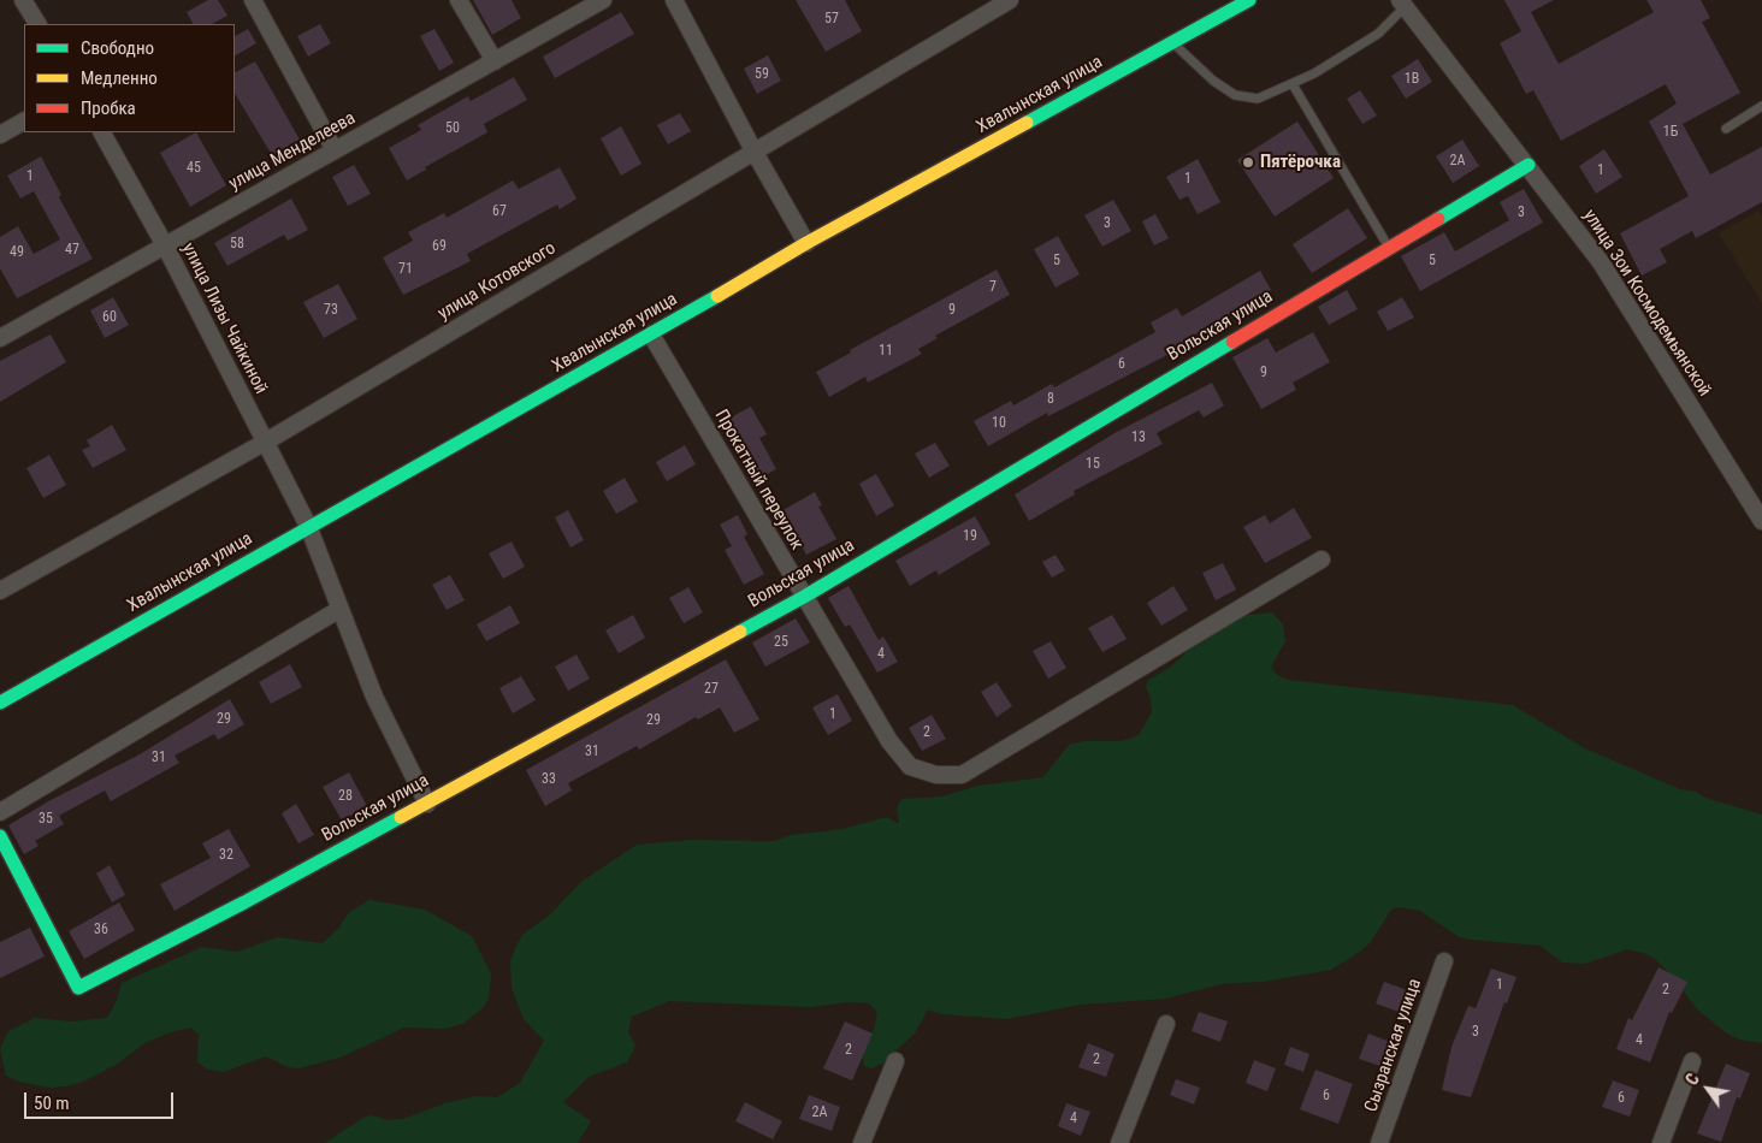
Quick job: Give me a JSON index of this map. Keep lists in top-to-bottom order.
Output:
{
  "streets": {
    "street": [
      "Хвалынская улица",
      "улица Менделеева",
      "улица Котовского",
      "улица Зои Космодемьянской",
      "улица Лизы Чайкиной",
      "Вольская улица",
      "Прокатный переулок",
      "Сызранская улица"
    ]
  },
  "crossings": [
    ["Хвалынская улица", "улица Лизы Чайкиной"],
    ["Хвалынская улица", "Прокатный переулок"],
    ["улица Менделеева", "улица Лизы Чайкиной"],
    ["улица Котовского", "улица Лизы Чайкиной"],
    ["улица Зои Космодемьянской", "Вольская улица"],
    ["улица Лизы Чайкиной", "Вольская улица"],
    ["Вольская улица", "Прокатный переулок"]
  ],
  "places": ["Пятёрочка"],
  "house_numbers": [
    "57",
    "59",
    "1В",
    "50",
    "1Б",
    "2А",
    "45",
    "1",
    "1",
    "1",
    "67",
    "3",
    "3",
    "58",
    "69",
    "47",
    "49",
    "5",
    "5",
    "71",
    "7",
    "73",
    "9",
    "60",
    "11",
    "6",
    "9",
    "8",
    "10",
    "13",
    "15",
    "19",
    "25",
    "4",
    "27",
    "1",
    "29",
    "29",
    "2",
    "31",
    "31",
    "33",
    "28",
    "35",
    "32",
    "36",
    "1",
    "2",
    "3",
    "4",
    "2",
    "2",
    "6",
    "6",
    "2А",
    "4"
  ],
  "legend": ["Свободно", "Медленно", "Пробка"],
  "scale_bar": "50 m",
  "north": "top left"
}
